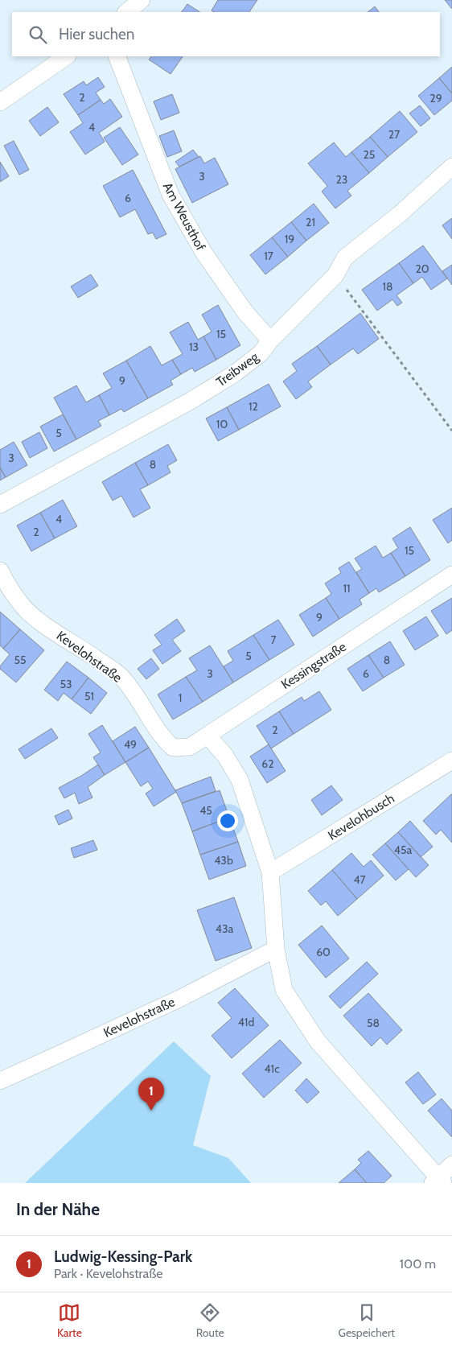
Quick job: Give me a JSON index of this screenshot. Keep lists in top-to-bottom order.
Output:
{
  "streets": {
    "street": [
      "Am Weusthof",
      "Treibweg",
      "Kevelohstraße",
      "Kessingstraße",
      "Kevelohbusch"
    ]
  },
  "crossings": [
    ["Am Weusthof", "Treibweg"],
    ["Kevelohstraße", "Kessingstraße"]
  ],
  "house_numbers": [
    "2",
    "29",
    "4",
    "27",
    "25",
    "3",
    "23",
    "6",
    "21",
    "19",
    "17",
    "20",
    "18",
    "15",
    "13",
    "9",
    "12",
    "10",
    "5",
    "3",
    "8",
    "4",
    "2",
    "15",
    "11",
    "9",
    "7",
    "5",
    "55",
    "8",
    "3",
    "6",
    "53",
    "51",
    "1",
    "2",
    "49",
    "62",
    "45",
    "45a",
    "43b",
    "47",
    "43a",
    "60",
    "41d",
    "58",
    "41c"
  ],
  "page": {
    "search": "Hier suchen",
    "pins": "1",
    "heading": "In der Nähe",
    "list": [
      {
        "mark": "1",
        "name": "Ludwig-Kessing-Park",
        "note": "Park · Kevelohstraße",
        "value": "100 m"
      }
    ],
    "nav": ["Karte", "Route", "Gespeichert"]
  }
}
